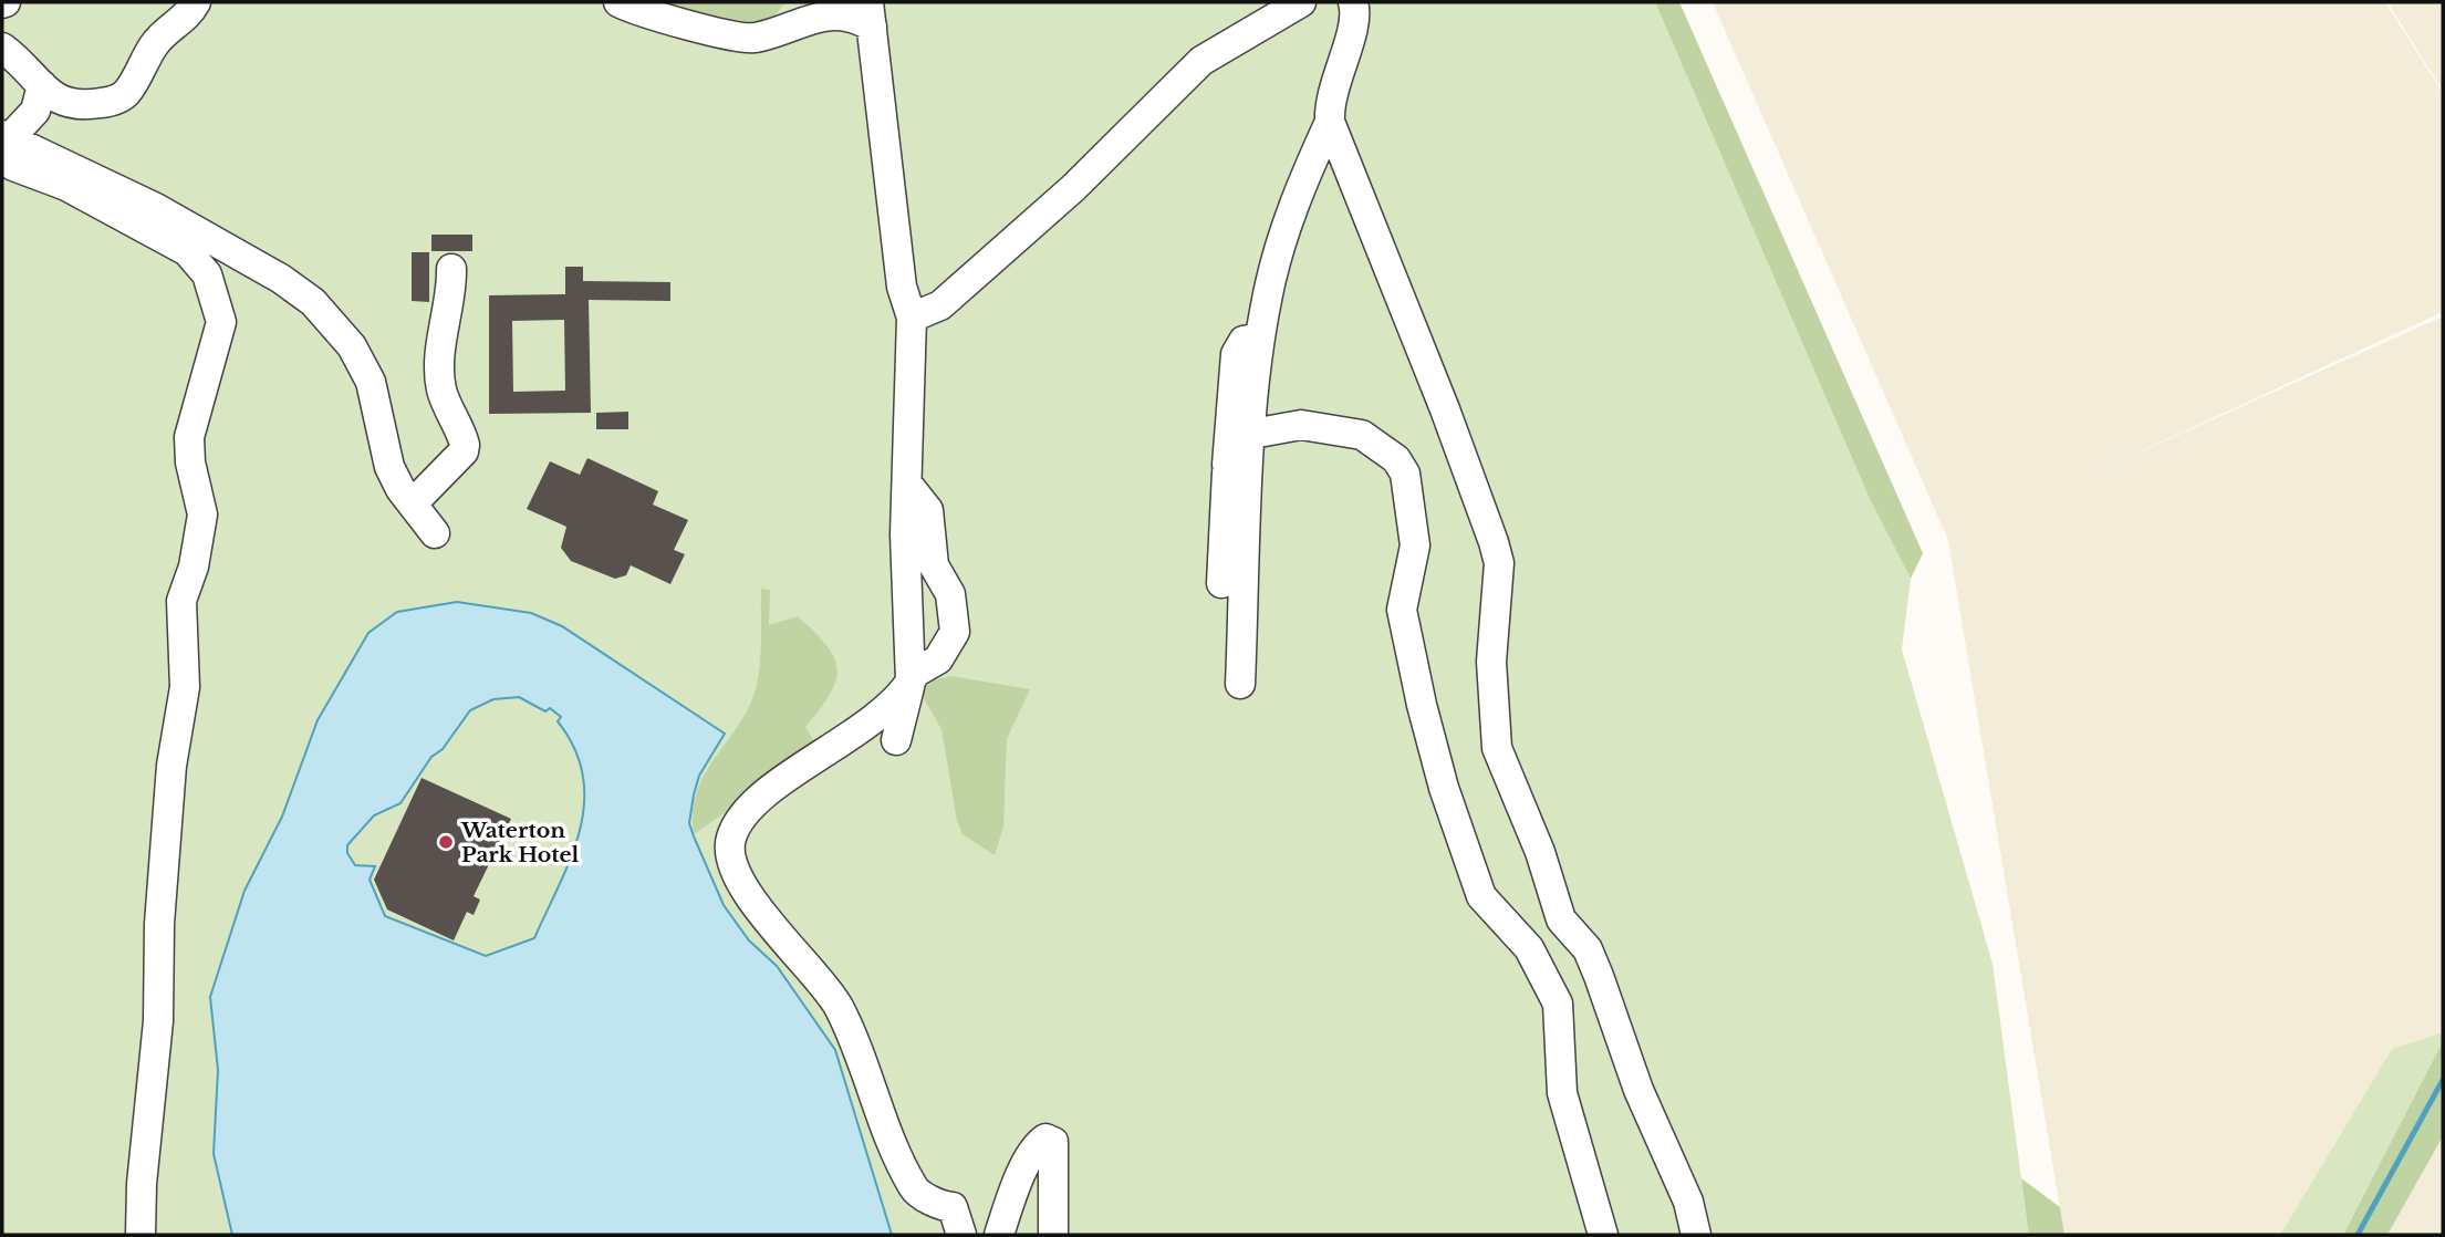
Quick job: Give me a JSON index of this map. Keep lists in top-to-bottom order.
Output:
{
  "places": ["Waterton Park Hotel"]
}
